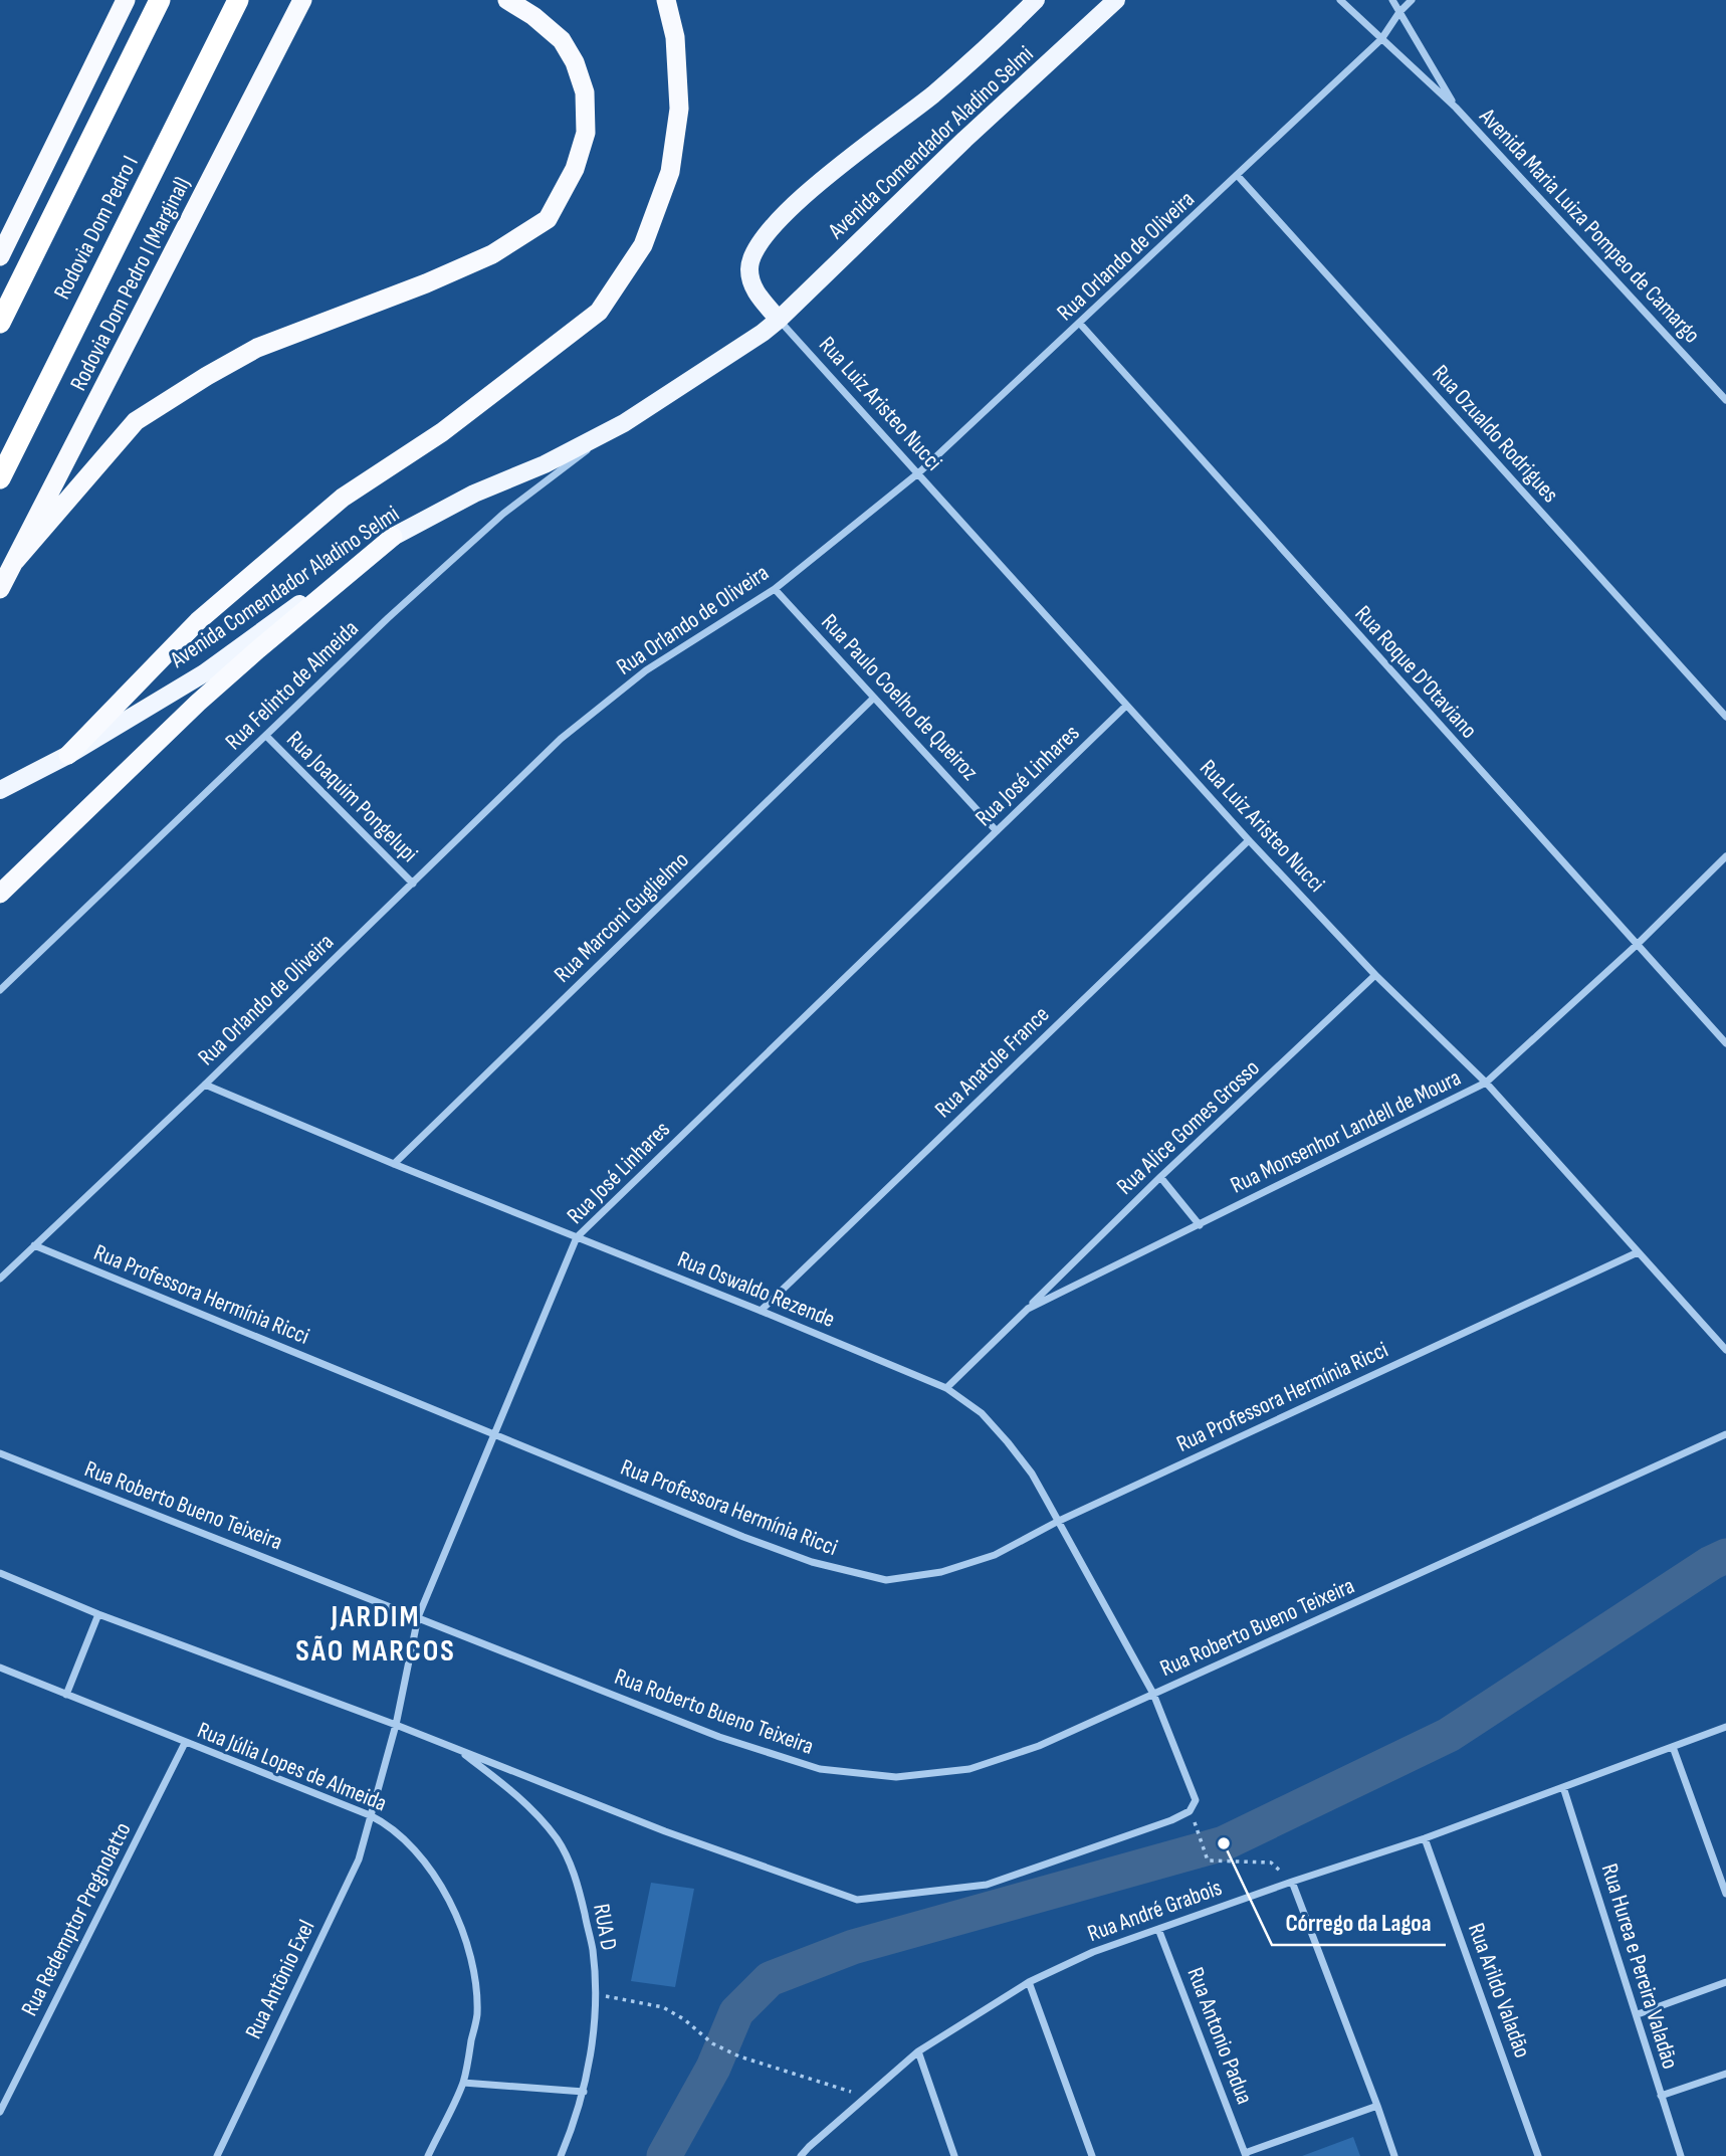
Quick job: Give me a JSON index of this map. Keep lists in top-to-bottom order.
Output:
{
  "streets": {
    "highway": ["Rodovia Dom Pedro I", "Rodovia Dom Pedro I (Marginal)"],
    "main road": ["Avenida Comendador Aladino Selmi"],
    "street": [
      "Avenida Maria Luiza Pompeo de Camargo",
      "Rua Orlando de Oliveira",
      "Rua Luiz Aristeo Nucci",
      "Rua Ozualdo Rodrigues",
      "Rua Roque D'Otaviano",
      "Rua Felinto de Almeida",
      "Rua Paulo Coelho de Queiroz",
      "Rua José Linhares",
      "Rua Joaquim Pongelupi",
      "Rua Marconi Guglielmo",
      "Rua Anatole France",
      "Rua Alice Gomes Grosso",
      "Rua Monsenhor Landell de Moura",
      "Rua Oswaldo Rezende",
      "Rua Professora Hermínia Ricci",
      "Rua Roberto Bueno Teixeira",
      "Rua Júlia Lopes de Almeida",
      "Rua André Grabois",
      "Rua Redemptor Pregnolatto",
      "RUA D",
      "Rua Hurea e Pereira Valadão",
      "Rua Antônio Exel",
      "Rua Arildo Valadão",
      "Rua Antonio Padua"
    ]
  },
  "crossings": [
    ["Avenida Comendador Aladino Selmi", "Rua Luiz Aristeo Nucci"],
    ["Avenida Comendador Aladino Selmi", "Rua Felinto de Almeida"],
    ["Avenida Maria Luiza Pompeo de Camargo", "Rua Orlando de Oliveira"],
    ["Rua Orlando de Oliveira", "Rua Luiz Aristeo Nucci"],
    ["Rua Orlando de Oliveira", "Rua Ozualdo Rodrigues"],
    ["Rua Orlando de Oliveira", "Rua Roque D'Otaviano"],
    ["Rua Orlando de Oliveira", "Rua Paulo Coelho de Queiroz"],
    ["Rua Orlando de Oliveira", "Rua Joaquim Pongelupi"],
    ["Rua Orlando de Oliveira", "Rua Oswaldo Rezende"],
    ["Rua Orlando de Oliveira", "Rua Professora Hermínia Ricci"],
    ["Rua Luiz Aristeo Nucci", "Rua José Linhares"],
    ["Rua Luiz Aristeo Nucci", "Rua Anatole France"],
    ["Rua Luiz Aristeo Nucci", "Rua Alice Gomes Grosso"],
    ["Rua Luiz Aristeo Nucci", "Rua Monsenhor Landell de Moura"],
    ["Rua Luiz Aristeo Nucci", "Rua Professora Hermínia Ricci"],
    ["Rua Roque D'Otaviano", "Rua Monsenhor Landell de Moura"],
    ["Rua Felinto de Almeida", "Rua Joaquim Pongelupi"],
    ["Rua Paulo Coelho de Queiroz", "Rua José Linhares"],
    ["Rua Paulo Coelho de Queiroz", "Rua Marconi Guglielmo"],
    ["Rua José Linhares", "Rua Oswaldo Rezende"],
    ["Rua José Linhares", "Rua Professora Hermínia Ricci"],
    ["Rua José Linhares", "Rua Roberto Bueno Teixeira"],
    ["Rua José Linhares", "Rua Júlia Lopes de Almeida"],
    ["Rua José Linhares", "Rua Antônio Exel"],
    ["Rua Marconi Guglielmo", "Rua Oswaldo Rezende"],
    ["Rua Anatole France", "Rua Oswaldo Rezende"],
    ["Rua Alice Gomes Grosso", "Rua Monsenhor Landell de Moura"],
    ["Rua Monsenhor Landell de Moura", "Rua Oswaldo Rezende"],
    ["Rua Oswaldo Rezende", "Rua Professora Hermínia Ricci"],
    ["Rua Oswaldo Rezende", "Rua Roberto Bueno Teixeira"],
    ["Rua Oswaldo Rezende", "RUA D"],
    ["Rua Júlia Lopes de Almeida", "Rua Redemptor Pregnolatto"],
    ["Rua Júlia Lopes de Almeida", "Rua Antônio Exel"],
    ["Rua André Grabois", "Rua Hurea e Pereira Valadão"],
    ["Rua André Grabois", "Rua Arildo Valadão"],
    ["Rua André Grabois", "Rua Antonio Padua"]
  ],
  "districts": ["JARDIM SÃO MARCOS"],
  "places": ["Córrego da Lagoa"]
}
